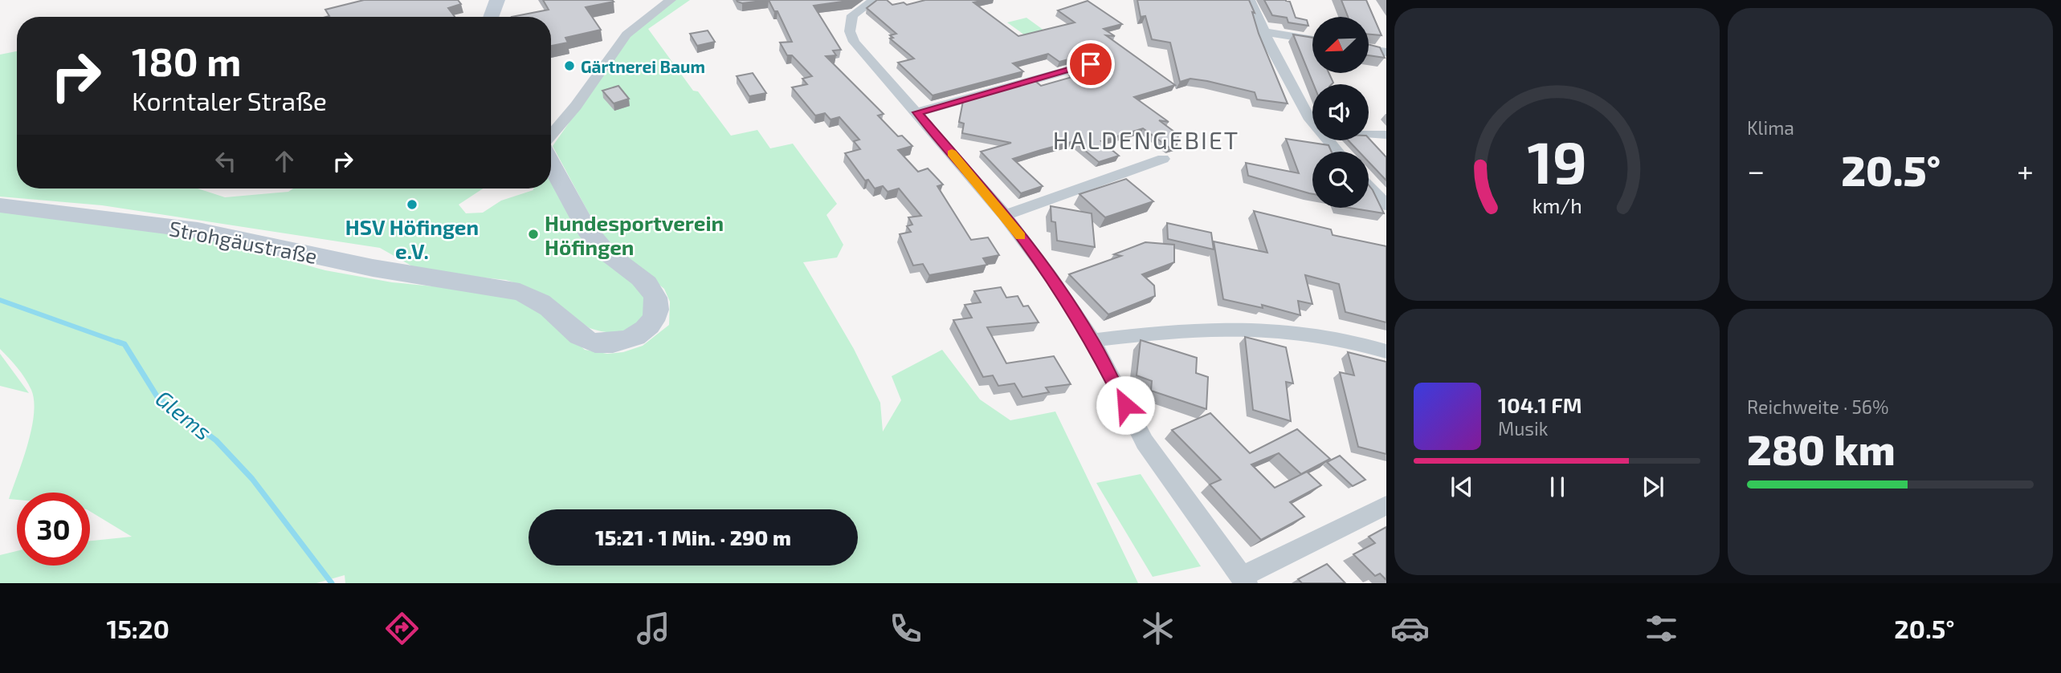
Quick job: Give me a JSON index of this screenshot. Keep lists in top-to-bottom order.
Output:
{
  "streets": {
    "main road": ["Strohgäustraße"]
  },
  "districts": ["HALDENGEBIET"],
  "water": ["Glems"],
  "places": ["Gärtnerei Baum", "HSV Höfingen e.V.", "Hundesportverein Höfingen"],
  "north": "bottom left",
  "page": {
    "tile": [
      "Klima",
      ["Reichweite · 56%", "280 km"]
    ],
    "turn": ["180 m", "Korntaler Straße"],
    "heat": ["−", "20.5°", "+"],
    "song": ["104.1 FM", "Musik"],
    "limit": "30",
    "trip": "15:21 · 1 Min. · 290 m",
    "tabs": ["15:20", "20.5°"],
    "gauge": ["19", "km/h"]
  }
}
